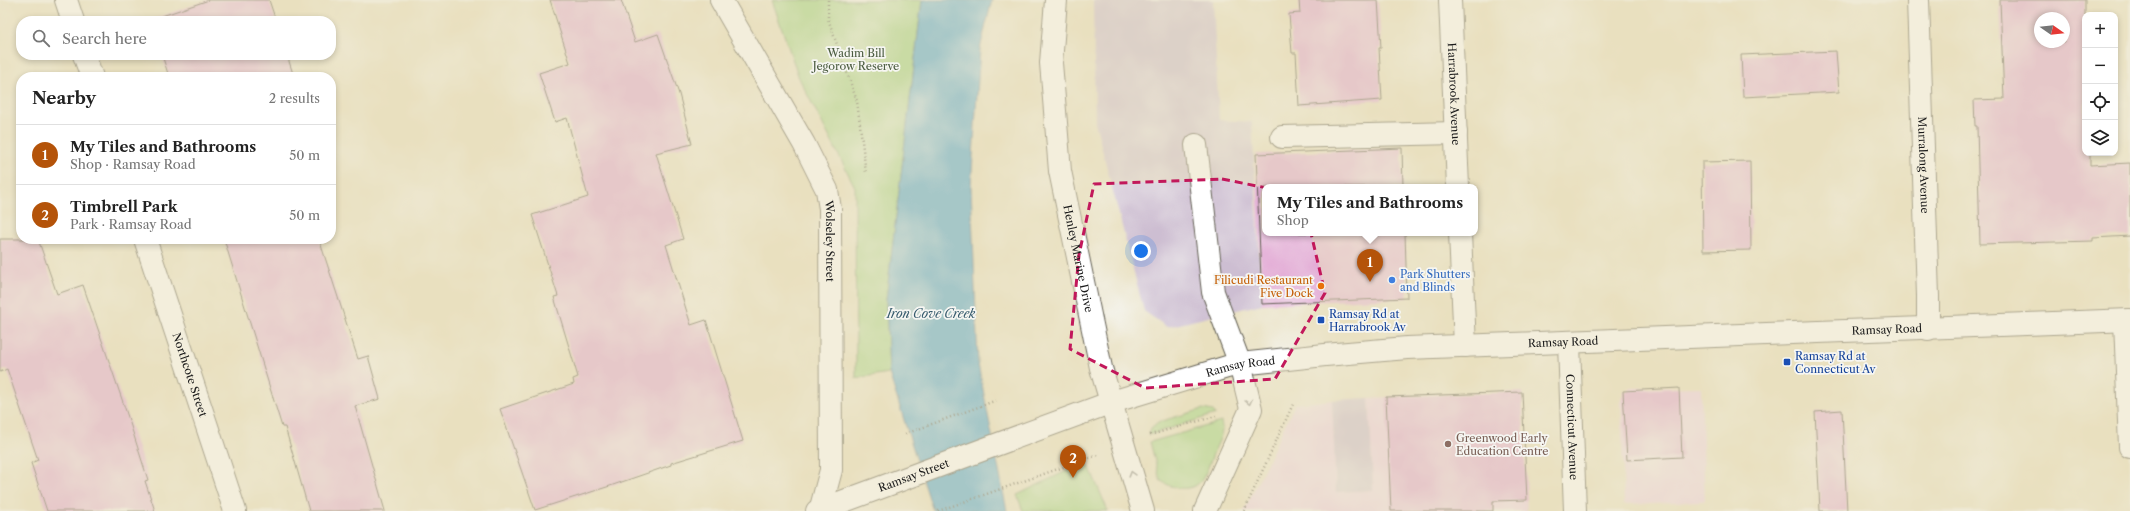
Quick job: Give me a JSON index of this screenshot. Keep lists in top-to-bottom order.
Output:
{
  "streets": {
    "street": [
      "Harrabrook Avenue",
      "Murralong Avenue",
      "Wolseley Street",
      "Henley Marine Drive",
      "Ramsay Road",
      "Northcote Street",
      "Connecticut Avenue",
      "Ramsay Street"
    ]
  },
  "crossings": [
    ["Murralong Avenue", "Ramsay Road"],
    ["Wolseley Street", "Ramsay Street"],
    ["Henley Marine Drive", "Ramsay Road"],
    ["Ramsay Road", "Connecticut Avenue"],
    ["Ramsay Road", "Ramsay Street"]
  ],
  "water": ["Iron Cove Creek"],
  "parks": ["Wadim Bill Jegorow Reserve"],
  "places": {
    "other": ["Park Shutters and Blinds", "Filicudi Restaurant Five Dock", "Greenwood Early Education Centre"],
    "transit": ["Ramsay Rd at Harrabrook Av", "Ramsay Rd at Connecticut Av"]
  },
  "north": "right",
  "page": {
    "map_buttons": ["+", "−"],
    "search": "Search here",
    "heading": ["Nearby", "2 results"],
    "list": [
      {
        "mark": "1",
        "name": "My Tiles and Bathrooms",
        "note": "Shop · Ramsay Road",
        "value": "50 m"
      },
      {
        "mark": "2",
        "name": "Timbrell Park",
        "note": "Park · Ramsay Road",
        "value": "50 m"
      }
    ],
    "popup": ["My Tiles and Bathrooms", "Shop"],
    "pins": ["1", "2"]
  }
}
